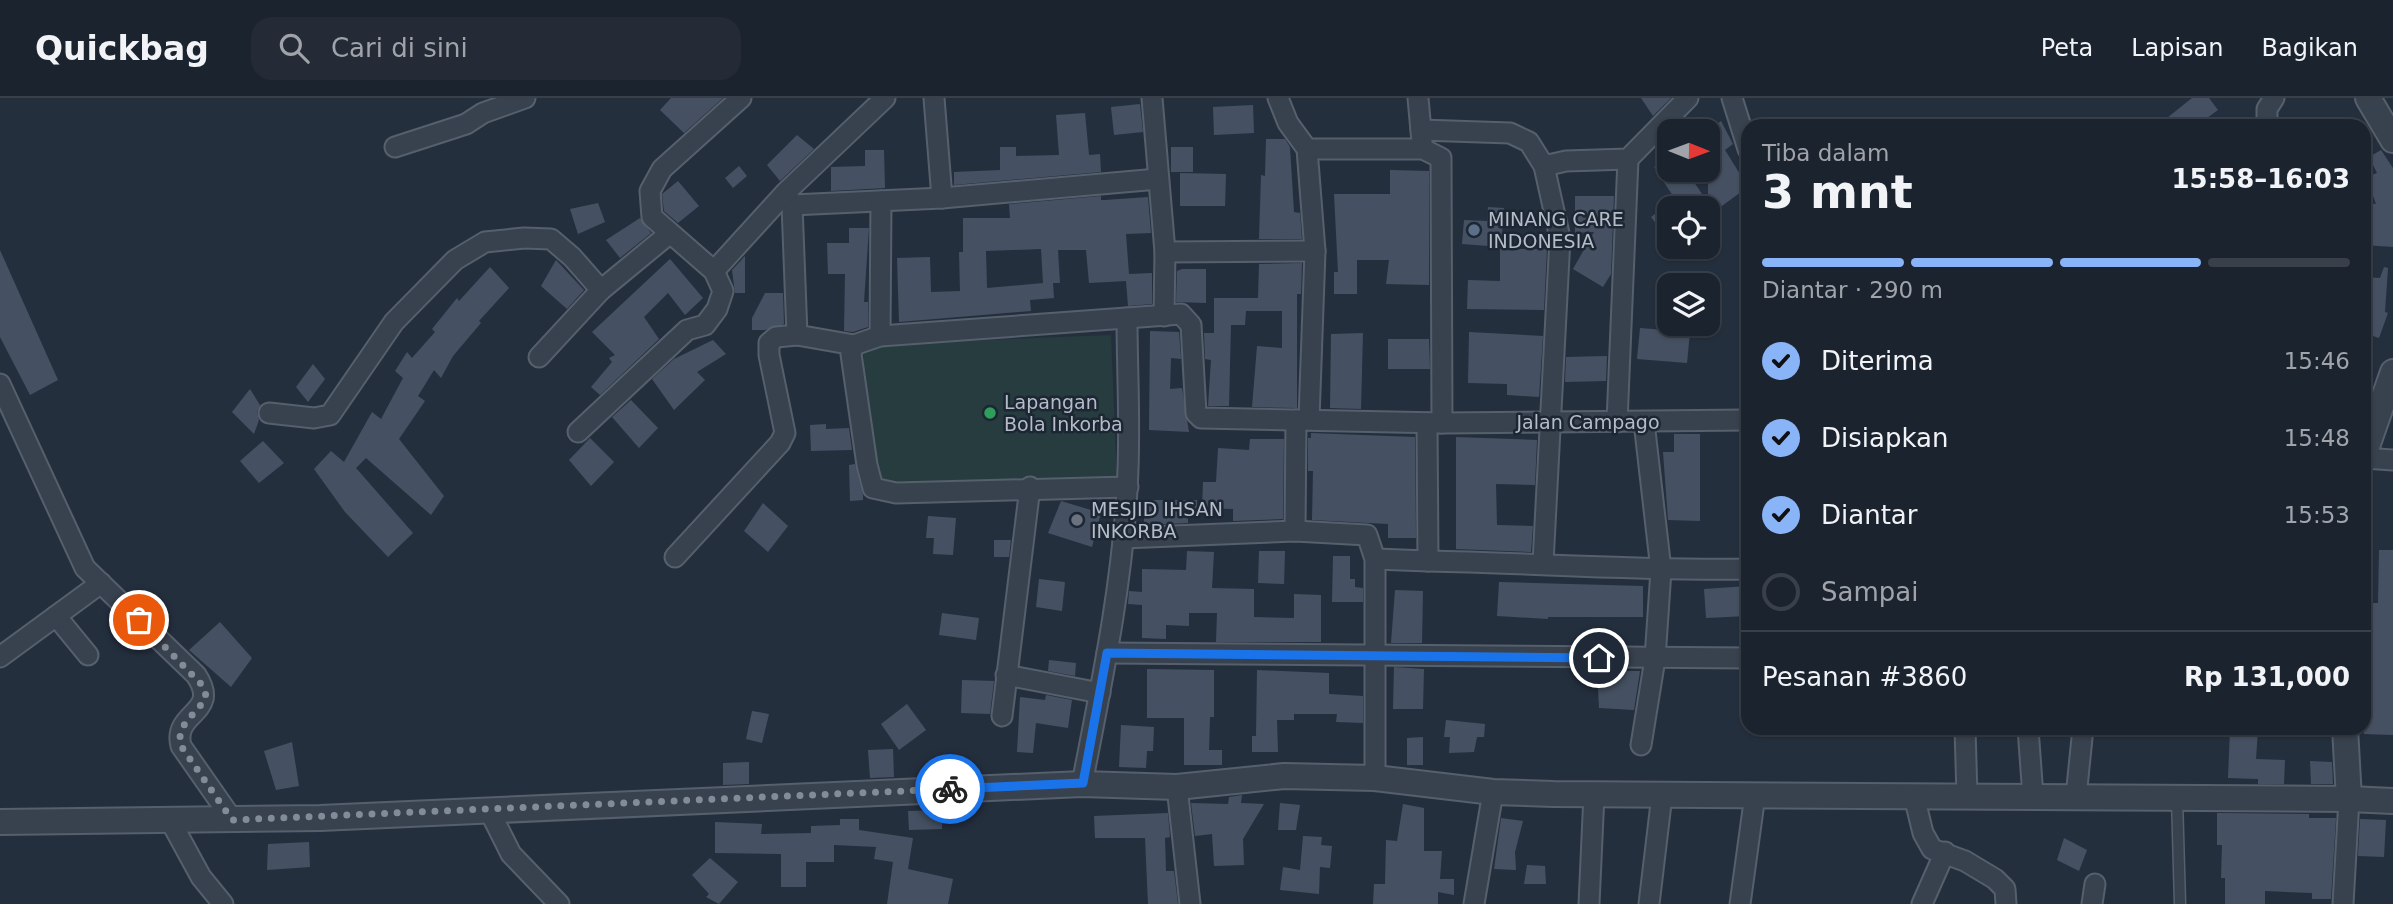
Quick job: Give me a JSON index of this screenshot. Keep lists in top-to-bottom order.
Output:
{
  "streets": {
    "street": ["Jalan Campago"]
  },
  "places": ["MINANG CARE INDONESIA", "Lapangan Bola Inkorba", "MESJID IHSAN INKORBA"],
  "north": "right",
  "page": {
    "header": "Quickbag",
    "search": "Cari di sini",
    "nav": ["Peta", "Lapisan", "Bagikan"],
    "heading": ["3 mnt", "Tiba dalam", "15:58–16:03"],
    "panel": ["Pesanan #3860", "Rp 131,000"],
    "bar": "Diantar · 290 m",
    "list": [
      ["Diterima", "15:46"],
      ["Disiapkan", "15:48"],
      ["Diantar", "15:53"],
      "Sampai"
    ]
  }
}
